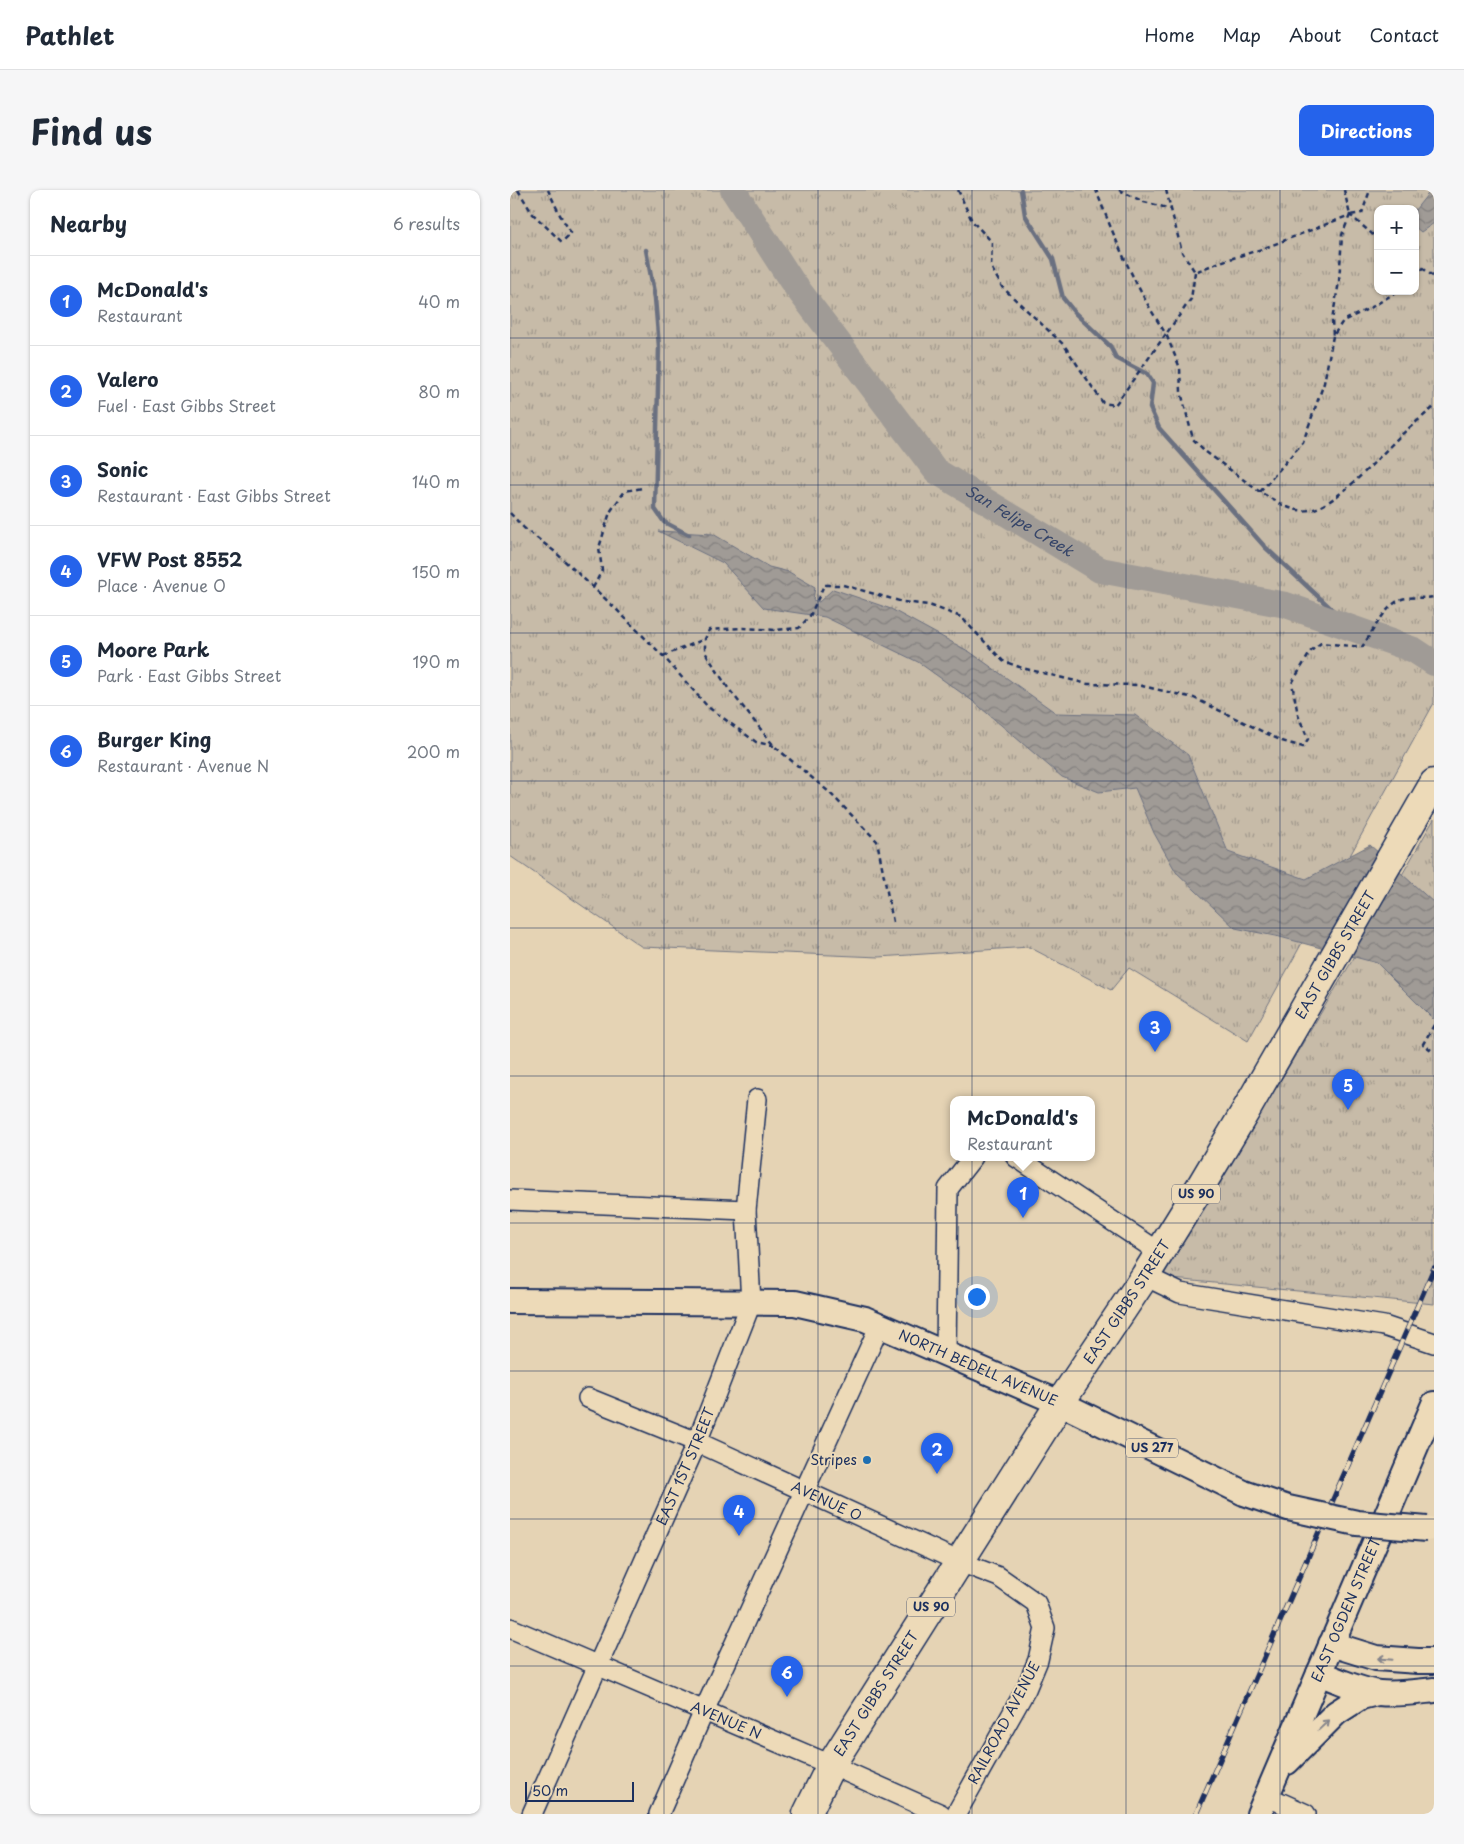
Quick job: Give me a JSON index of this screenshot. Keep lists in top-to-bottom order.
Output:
{
  "streets": {
    "highway": ["EAST GIBBS STREET", "US 90"],
    "main road": ["NORTH BEDELL AVENUE", "US 277", "EAST OGDEN STREET"],
    "street": [
      "EAST 1ST STREET",
      "AVENUE O",
      "AVENUE N",
      "RAILROAD AVENUE"
    ]
  },
  "crossings": [
    ["EAST GIBBS STREET", "NORTH BEDELL AVENUE"],
    ["EAST GIBBS STREET", "AVENUE O"],
    ["EAST GIBBS STREET", "AVENUE N"],
    ["NORTH BEDELL AVENUE", "EAST 1ST STREET"],
    ["EAST 1ST STREET", "AVENUE O"],
    ["EAST 1ST STREET", "AVENUE N"],
    ["AVENUE O", "RAILROAD AVENUE"]
  ],
  "water": ["San Felipe Creek"],
  "places": ["Stripes"],
  "scale_bar": "50 m",
  "page": {
    "header": "Pathlet",
    "nav": [
      "Home",
      "Map",
      "About",
      "Contact"
    ],
    "title": "Find us",
    "buttons": "Directions",
    "heading": ["Nearby", "6 results"],
    "map_buttons": ["+", "−"],
    "list": [
      {
        "mark": "1",
        "name": "McDonald's",
        "note": "Restaurant",
        "value": "40 m"
      },
      {
        "mark": "2",
        "name": "Valero",
        "note": "Fuel · East Gibbs Street",
        "value": "80 m"
      },
      {
        "mark": "3",
        "name": "Sonic",
        "note": "Restaurant · East Gibbs Street",
        "value": "140 m"
      },
      {
        "mark": "4",
        "name": "VFW Post 8552",
        "note": "Place · Avenue O",
        "value": "150 m"
      },
      {
        "mark": "5",
        "name": "Moore Park",
        "note": "Park · East Gibbs Street",
        "value": "190 m"
      },
      {
        "mark": "6",
        "name": "Burger King",
        "note": "Restaurant · Avenue N",
        "value": "200 m"
      }
    ],
    "pins": [
      "3",
      "5",
      "1",
      "2",
      "4",
      "6"
    ],
    "popup": ["McDonald's", "Restaurant"],
    "scale": "50 m"
  }
}
